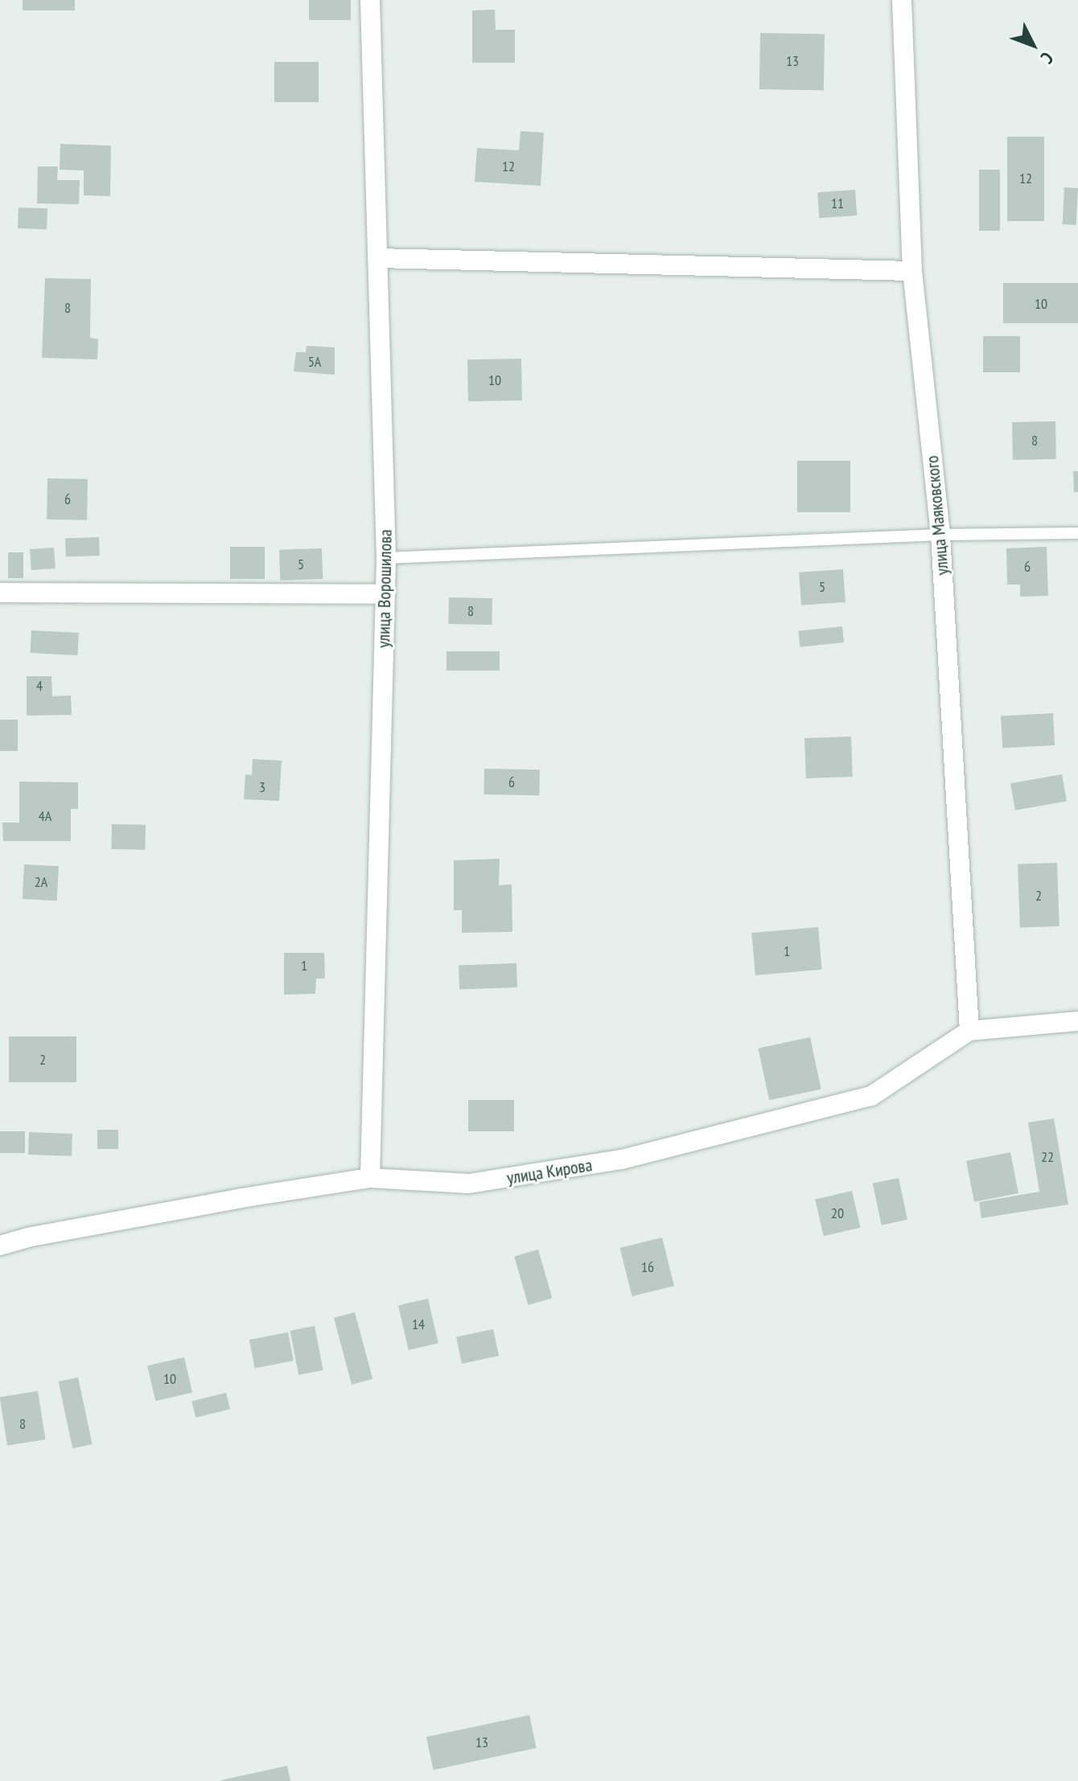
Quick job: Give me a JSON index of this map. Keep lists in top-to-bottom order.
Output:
{
  "streets": {
    "street": ["улица Маяковского", "улица Ворошилова", "улица Кирова"]
  },
  "crossings": [
    ["улица Маяковского", "улица Кирова"],
    ["улица Ворошилова", "улица Кирова"]
  ],
  "house_numbers": [
    "13",
    "12",
    "12",
    "11",
    "10",
    "8",
    "5А",
    "10",
    "8",
    "6",
    "5",
    "6",
    "5",
    "8",
    "4",
    "6",
    "3",
    "4А",
    "2А",
    "2",
    "1",
    "1",
    "2",
    "22",
    "20",
    "16",
    "14",
    "10",
    "8",
    "13"
  ],
  "north": "bottom right"
}
